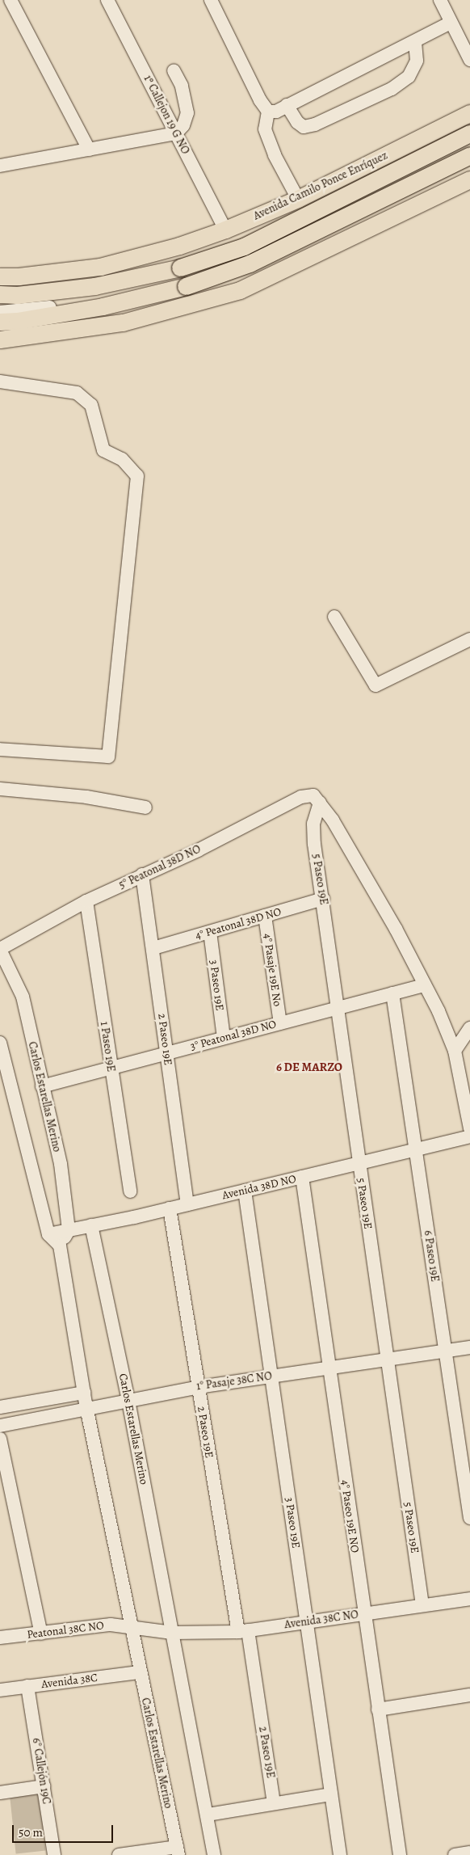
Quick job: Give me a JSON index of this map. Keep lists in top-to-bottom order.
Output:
{
  "streets": {
    "main road": ["Avenida Camilo Ponce Enríquez"],
    "street": [
      "1º Callejon 19 G NO",
      "5° Peatonal 38D NO",
      "5 Paseo 19E",
      "4° Peatonal 38D NO",
      "4° Pasaje 19E No",
      "3 Paseo 19E",
      "3° Peatonal 38D NO",
      "2 Paseo 19E",
      "1 Paseo 19E",
      "Carlos Estarellas Merino",
      "Avenida 38D NO",
      "6 Paseo 19E",
      "1° Pasaje 38C NO",
      "4° Paseo 19E NO",
      "Avenida 38C NO",
      "Peatonal 38C NO",
      "Avenida 38C",
      "6° Callejón 19C"
    ]
  },
  "crossings": [
    ["1º Callejon 19 G NO", "Avenida Camilo Ponce Enríquez"],
    ["5° Peatonal 38D NO", "5 Paseo 19E"],
    ["5° Peatonal 38D NO", "2 Paseo 19E"],
    ["5° Peatonal 38D NO", "1 Paseo 19E"],
    ["5° Peatonal 38D NO", "Carlos Estarellas Merino"],
    ["5 Paseo 19E", "4° Peatonal 38D NO"],
    ["5 Paseo 19E", "3° Peatonal 38D NO"],
    ["5 Paseo 19E", "Avenida 38D NO"],
    ["5 Paseo 19E", "1° Pasaje 38C NO"],
    ["5 Paseo 19E", "Avenida 38C NO"],
    ["4° Peatonal 38D NO", "4° Pasaje 19E No"],
    ["4° Peatonal 38D NO", "3 Paseo 19E"],
    ["4° Peatonal 38D NO", "2 Paseo 19E"],
    ["4° Pasaje 19E No", "3° Peatonal 38D NO"],
    ["3 Paseo 19E", "3° Peatonal 38D NO"],
    ["3 Paseo 19E", "Avenida 38D NO"],
    ["3 Paseo 19E", "1° Pasaje 38C NO"],
    ["3 Paseo 19E", "Avenida 38C NO"],
    ["3° Peatonal 38D NO", "2 Paseo 19E"],
    ["3° Peatonal 38D NO", "1 Paseo 19E"],
    ["3° Peatonal 38D NO", "Carlos Estarellas Merino"],
    ["3° Peatonal 38D NO", "6 Paseo 19E"],
    ["2 Paseo 19E", "Avenida 38D NO"],
    ["2 Paseo 19E", "1° Pasaje 38C NO"],
    ["2 Paseo 19E", "Avenida 38C NO"],
    ["Carlos Estarellas Merino", "Avenida 38D NO"],
    ["Carlos Estarellas Merino", "1° Pasaje 38C NO"],
    ["Carlos Estarellas Merino", "Avenida 38C NO"],
    ["Carlos Estarellas Merino", "Peatonal 38C NO"],
    ["Carlos Estarellas Merino", "Avenida 38C"],
    ["Avenida 38D NO", "6 Paseo 19E"],
    ["Avenida 38D NO", "4° Paseo 19E NO"],
    ["6 Paseo 19E", "1° Pasaje 38C NO"],
    ["1° Pasaje 38C NO", "4° Paseo 19E NO"],
    ["4° Paseo 19E NO", "Avenida 38C NO"],
    ["Avenida 38C", "6° Callejón 19C"]
  ],
  "districts": ["6 DE MARZO"],
  "scale_bar": "50 m"
}
